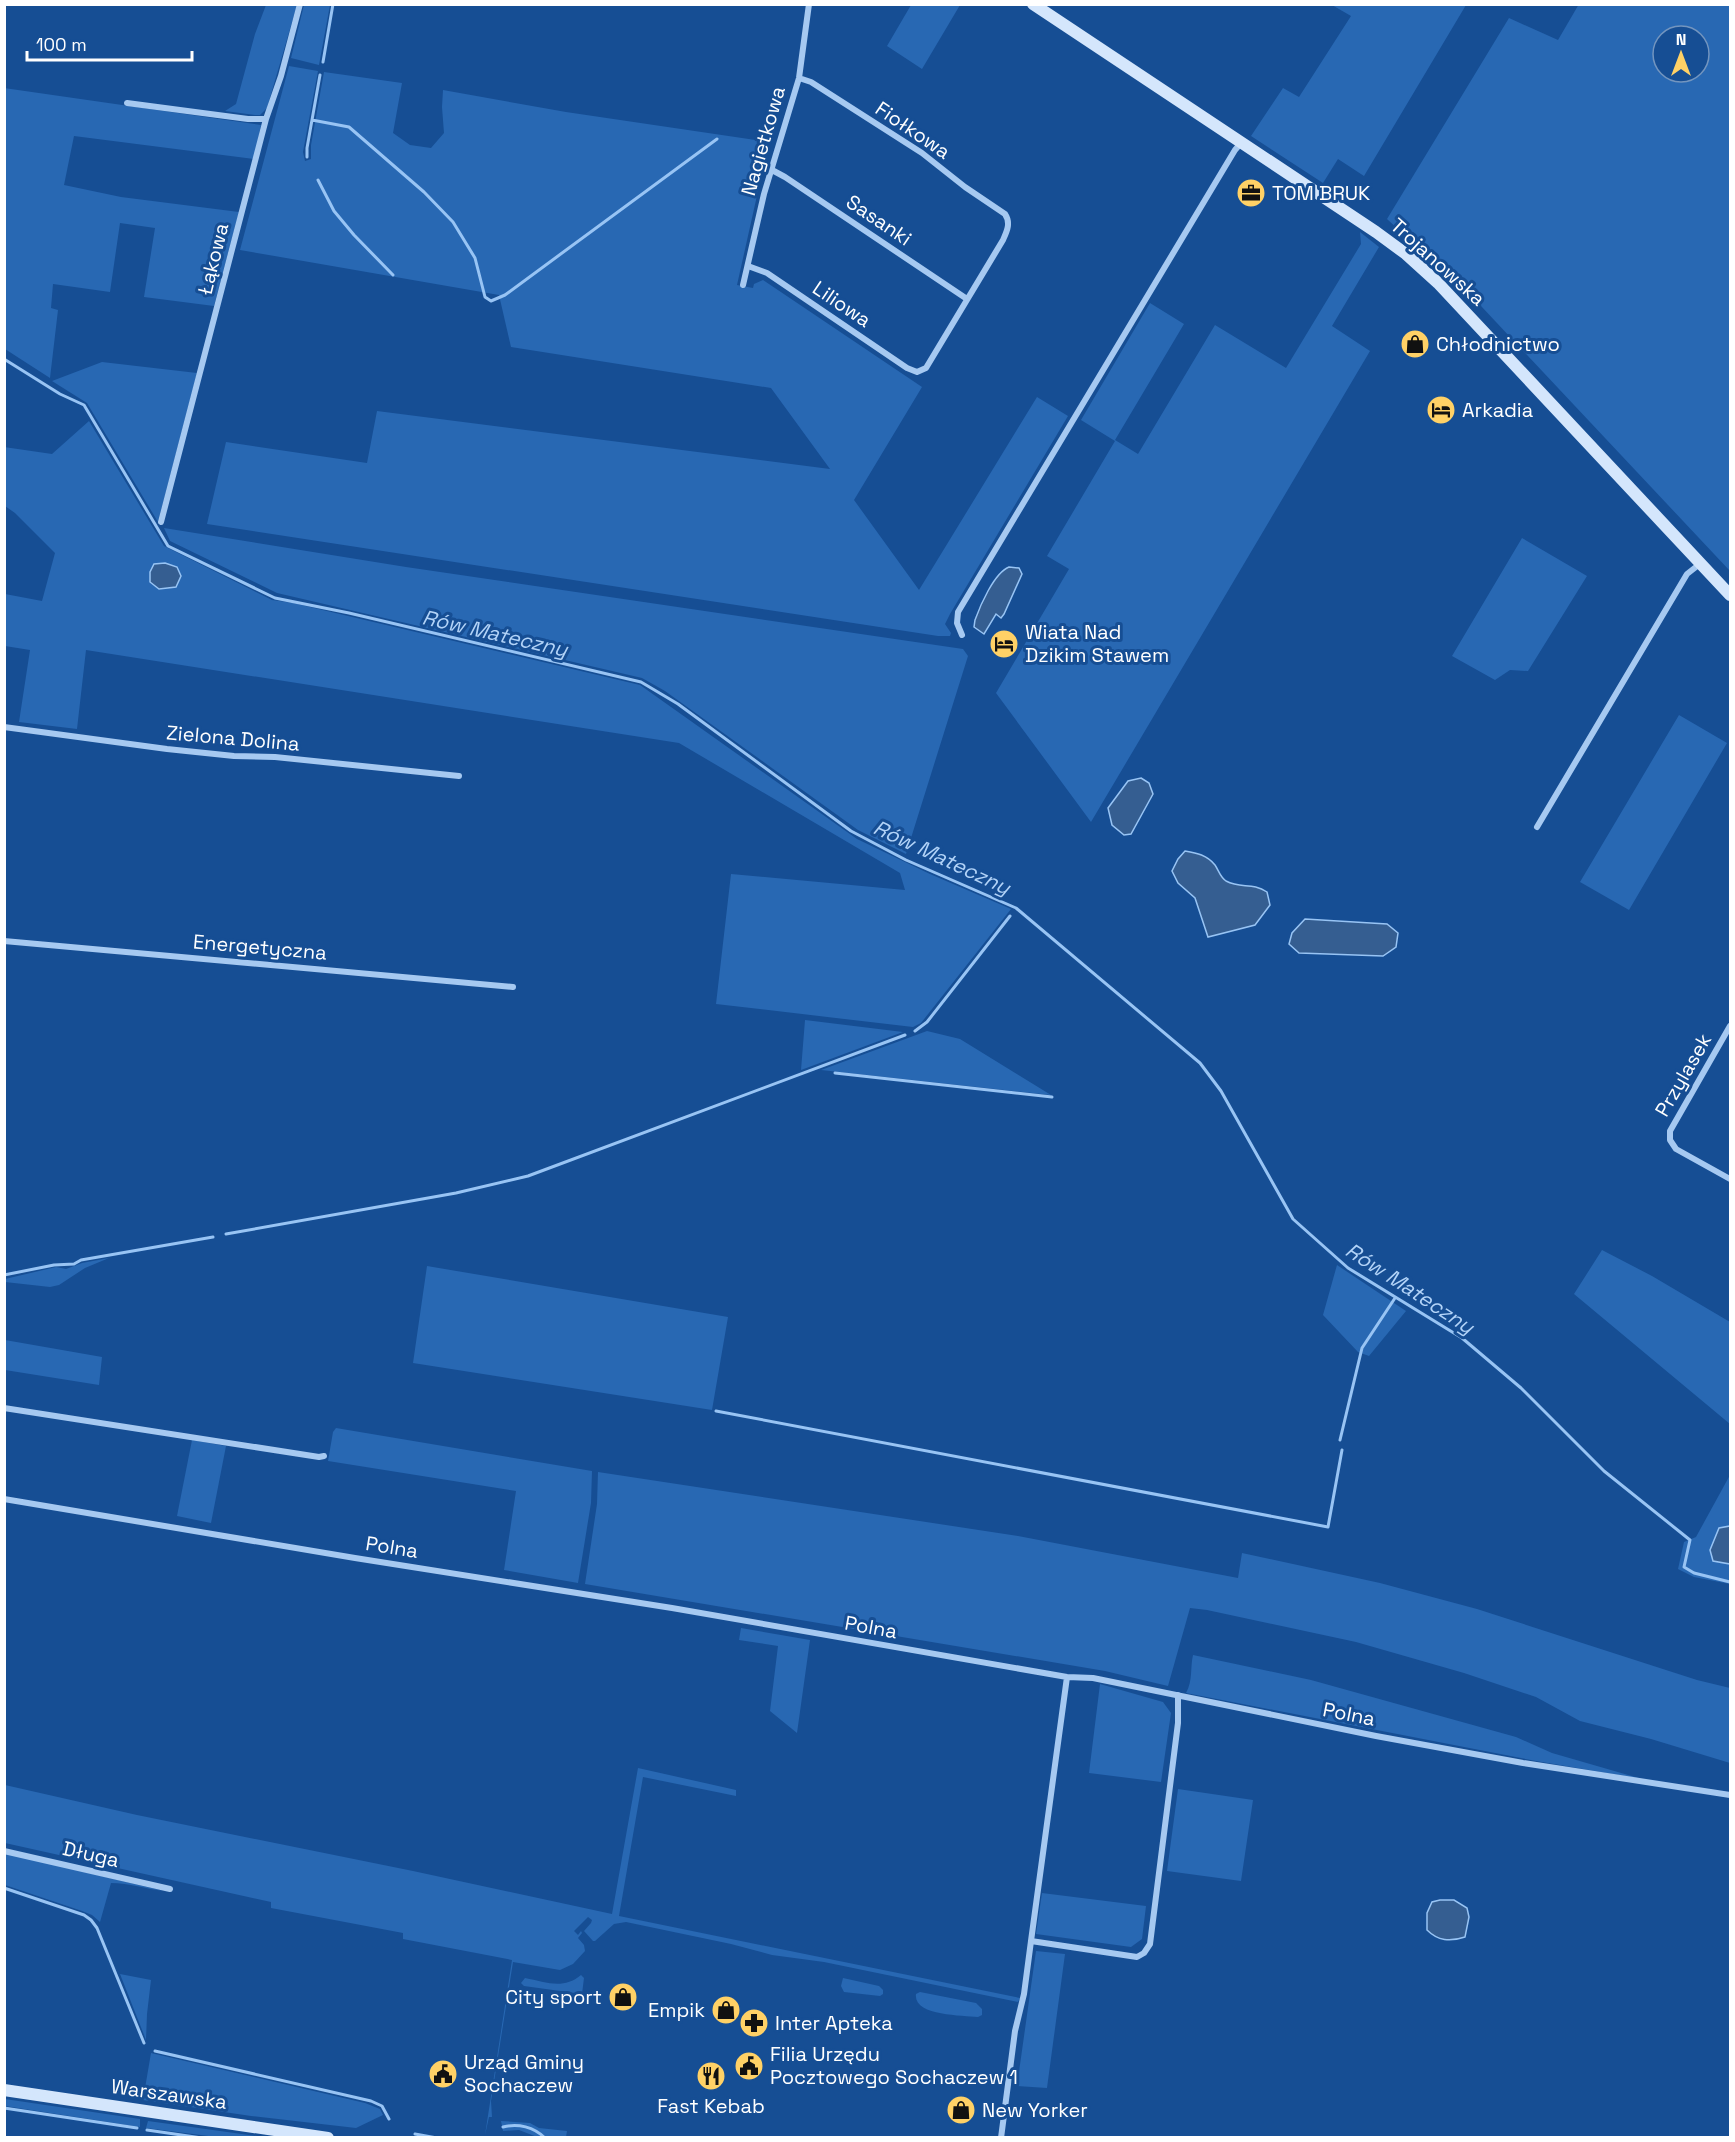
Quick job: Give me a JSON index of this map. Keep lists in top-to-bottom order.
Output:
{
  "streets": {
    "street": [
      "Fiołkowa",
      "Nagietkowa",
      "Sasanki",
      "Łąkowa",
      "Trojanowska",
      "Liliowa",
      "Zielona Dolina",
      "Energetyczna",
      "Przylasek",
      "Polna",
      "Długa",
      "Warszawska"
    ]
  },
  "crossings": [
    ["Fiołkowa", "Nagietkowa"],
    ["Fiołkowa", "Sasanki"],
    ["Fiołkowa", "Liliowa"],
    ["Nagietkowa", "Sasanki"],
    ["Nagietkowa", "Liliowa"],
    ["Sasanki", "Liliowa"]
  ],
  "water": ["Rów Mateczny"],
  "places": {
    "office": ["TOM BRUK"],
    "shop": [
      "Chłodnictwo",
      "City sport",
      "Empik",
      "New Yorker"
    ],
    "hotel": ["Arkadia", "Wiata Nad Dzikim Stawem"],
    "pharmacy": ["Inter Apteka"],
    "public building": ["Filia Urzędu Pocztowego Sochaczew 1", "Urząd Gminy Sochaczew"],
    "restaurant": ["Fast Kebab"]
  },
  "scale_bar": "100 m",
  "north": "top"
}
